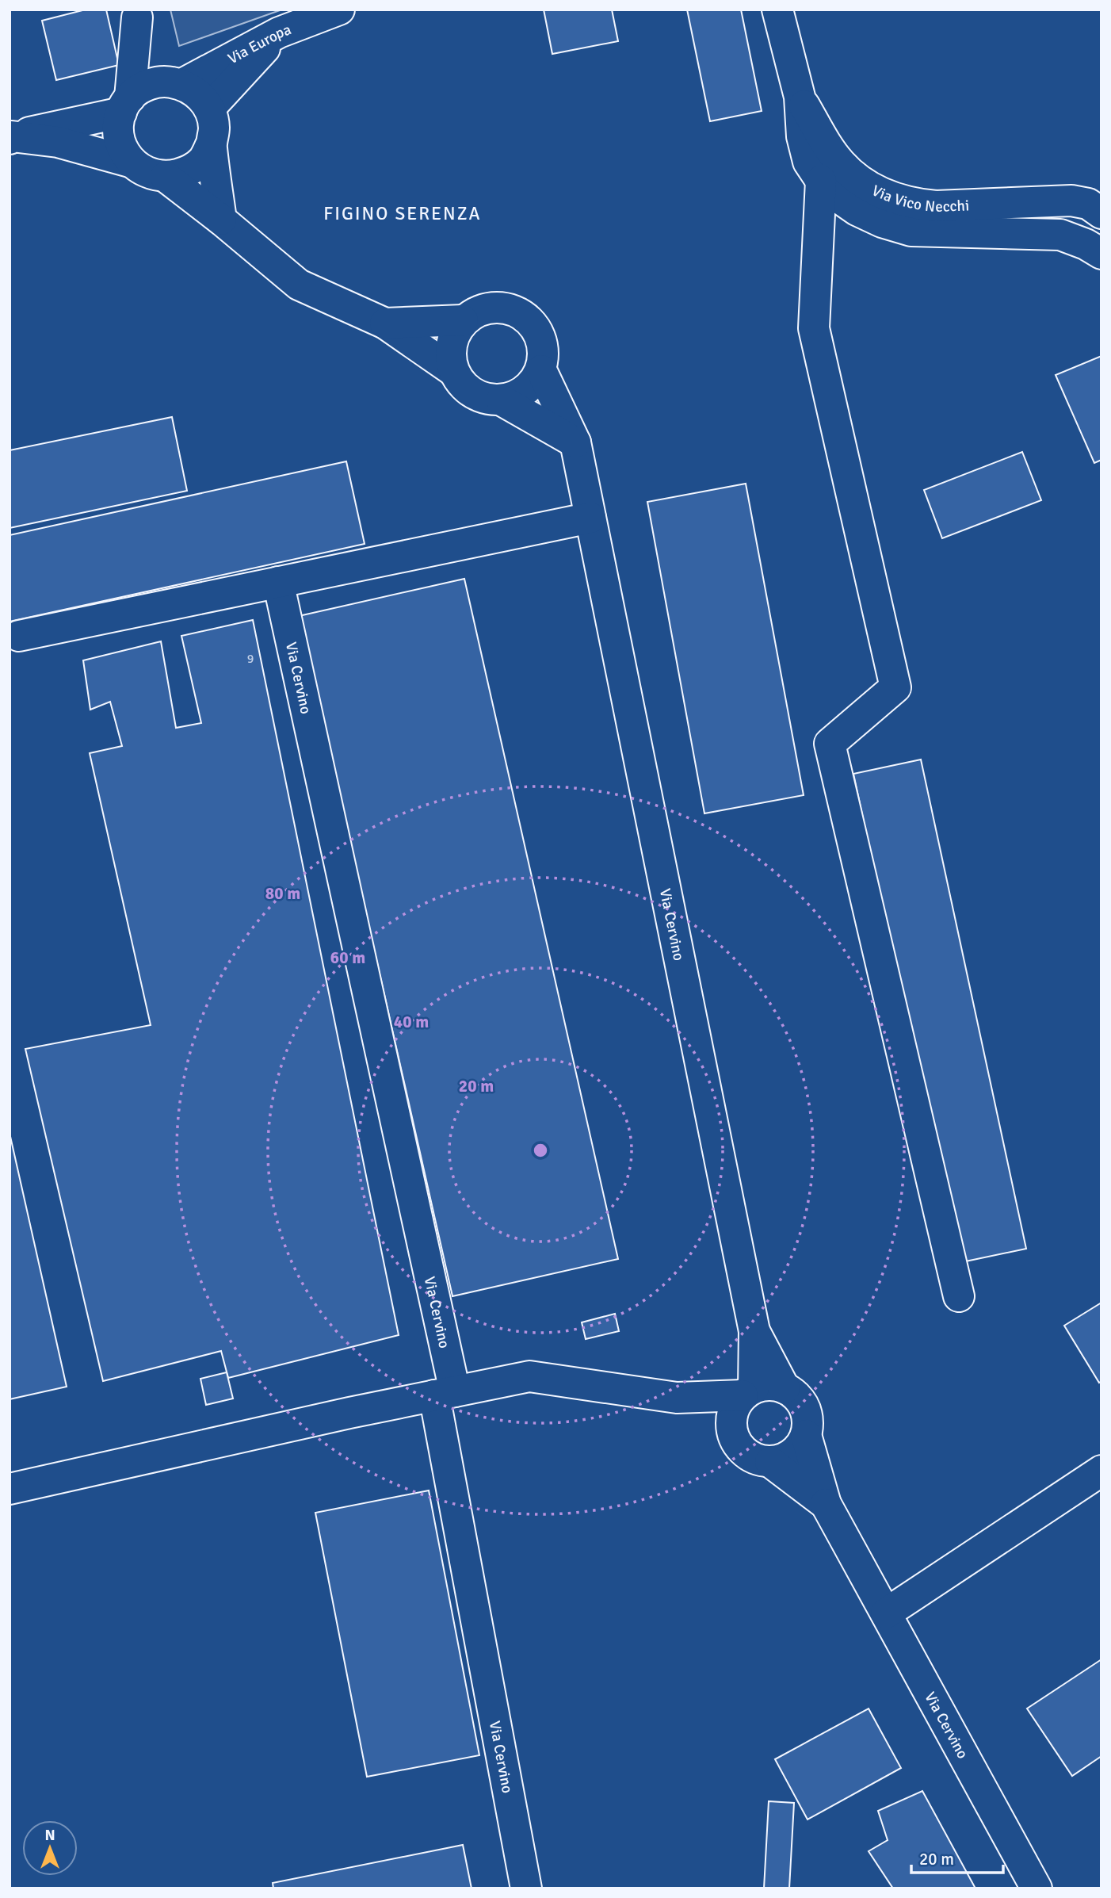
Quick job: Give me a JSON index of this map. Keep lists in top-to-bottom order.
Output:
{
  "streets": {
    "street": ["Via Europa", "Via Vico Necchi", "Via Cervino"]
  },
  "crossings": [
    ["Via Europa", "Via Cervino"]
  ],
  "districts": ["FIGINO SERENZA"],
  "house_numbers": ["9"],
  "scale_bar": "20 m",
  "north": "top",
  "rings": [
    "80 m",
    "60 m",
    "40 m",
    "20 m"
  ]
}
